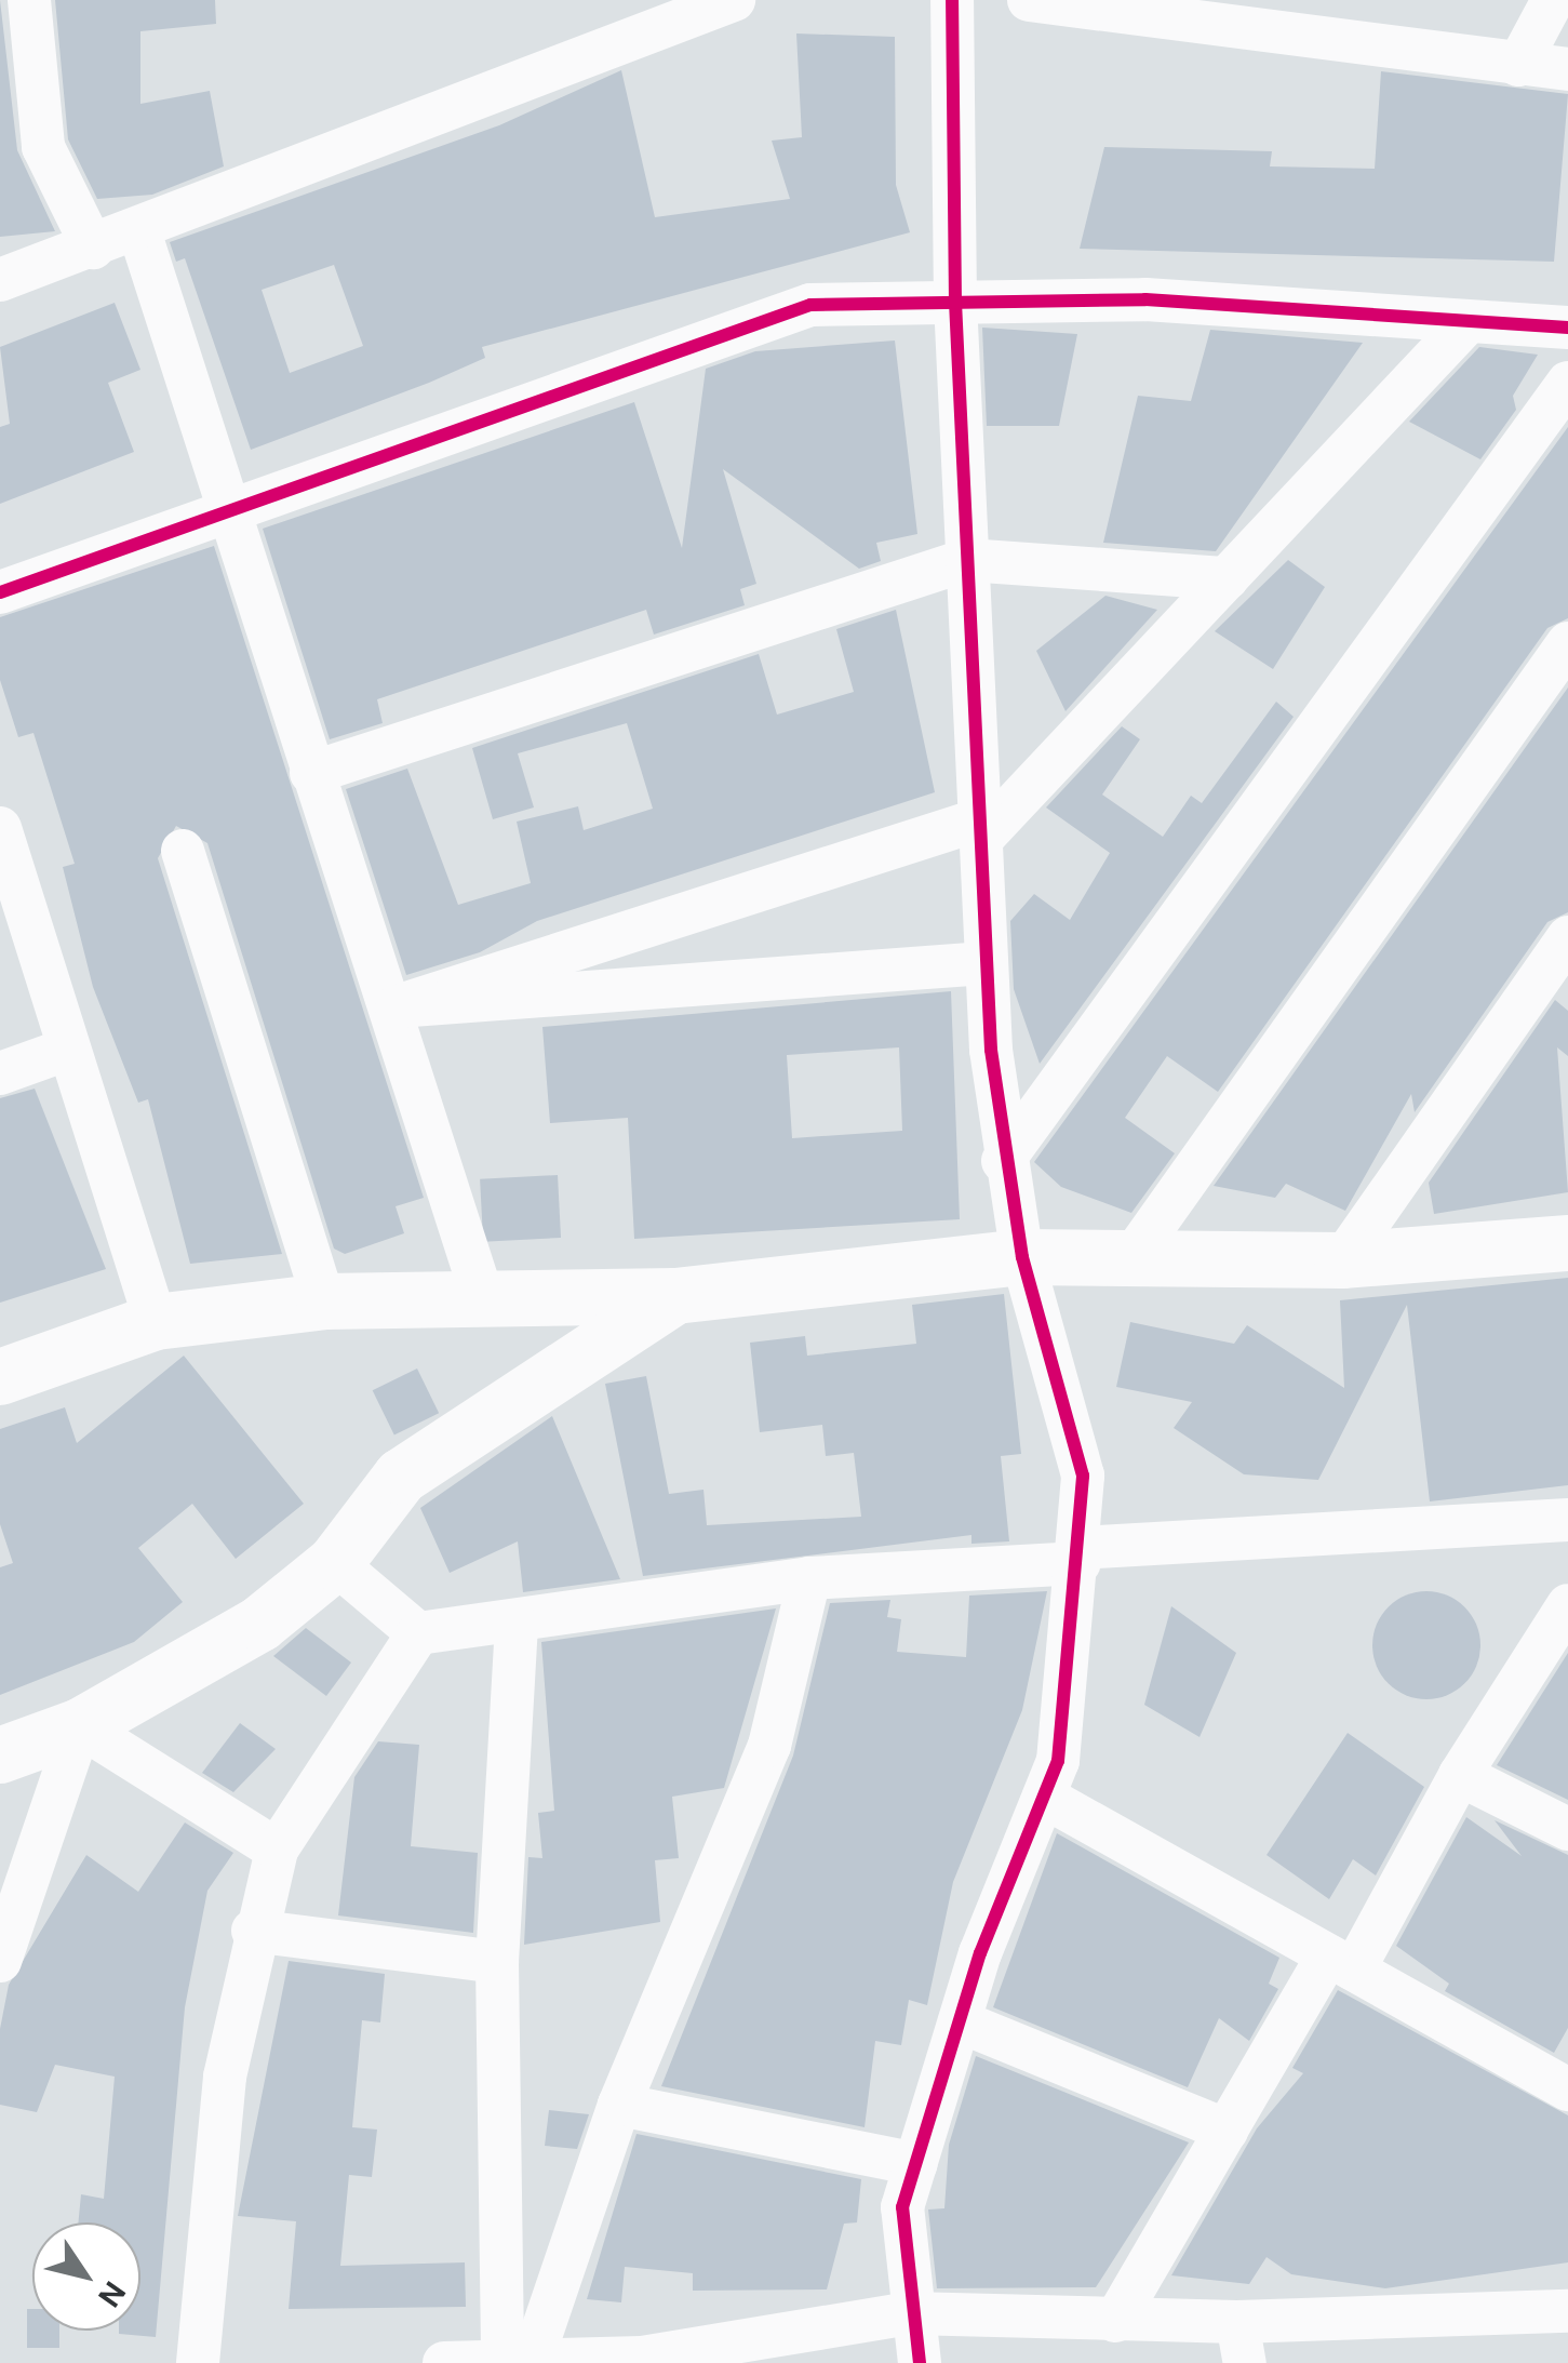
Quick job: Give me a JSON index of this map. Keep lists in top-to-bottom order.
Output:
{
  "north": "bottom right"
}
